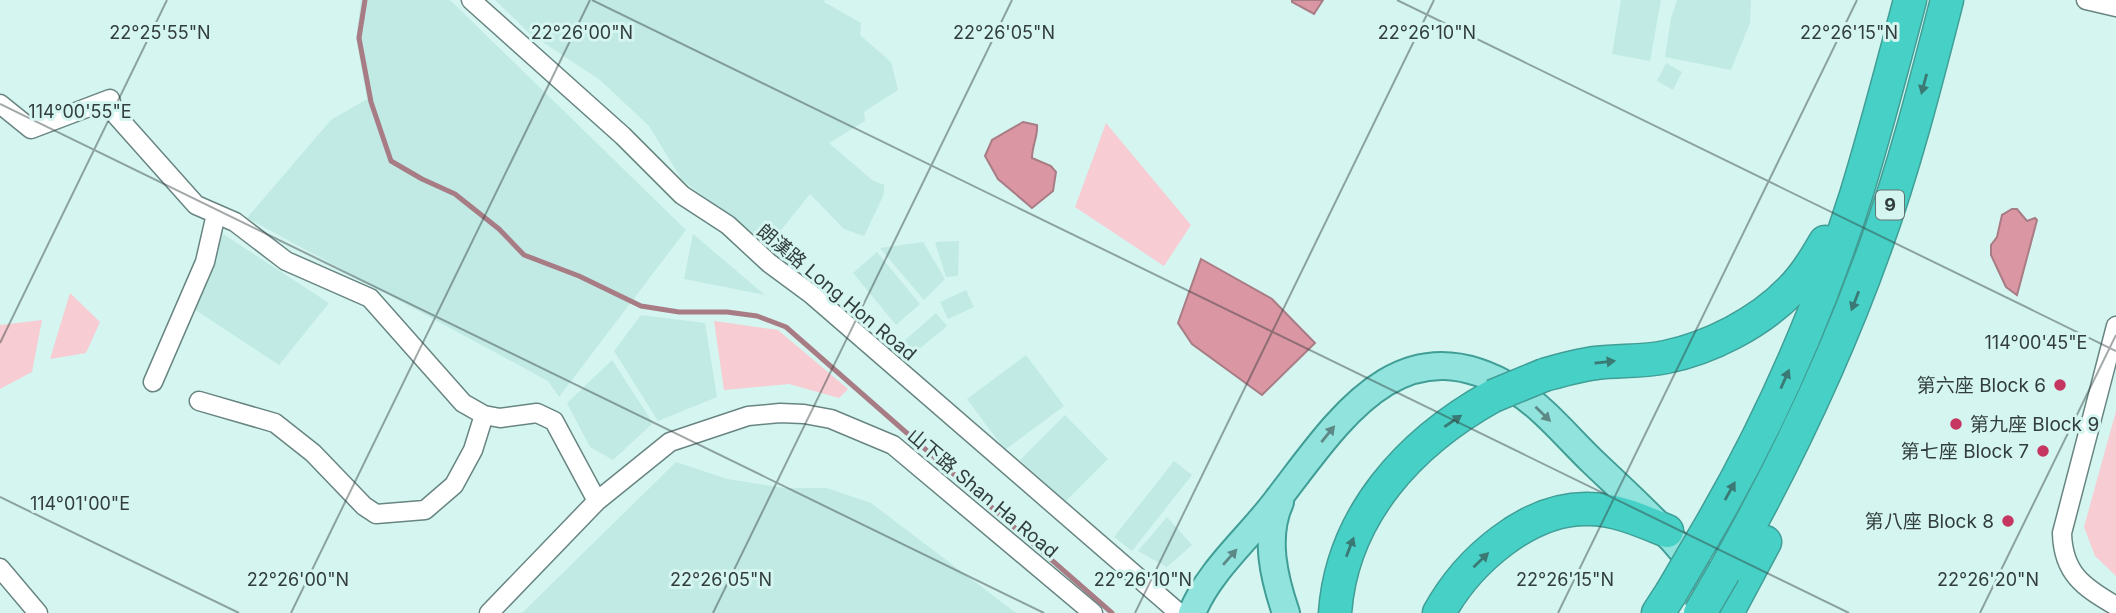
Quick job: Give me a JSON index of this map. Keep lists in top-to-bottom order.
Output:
{
  "streets": {
    "highway": ["9"],
    "street": ["朗漢路 Long Hon Road", "山下路 Shan Ha Road"]
  },
  "places": [
    "第六座 Block 6",
    "第九座 Block 9",
    "第七座 Block 7",
    "第八座 Block 8"
  ],
  "coordinates": [
    "22°26'00\"N",
    "22°26'05\"N",
    "22°26'10\"N",
    "22°26'15\"N",
    "22°25'55\"N",
    "114°00'55\"E",
    "114°00'45\"E",
    "114°01'00\"E",
    "22°26'20\"N"
  ]
}
